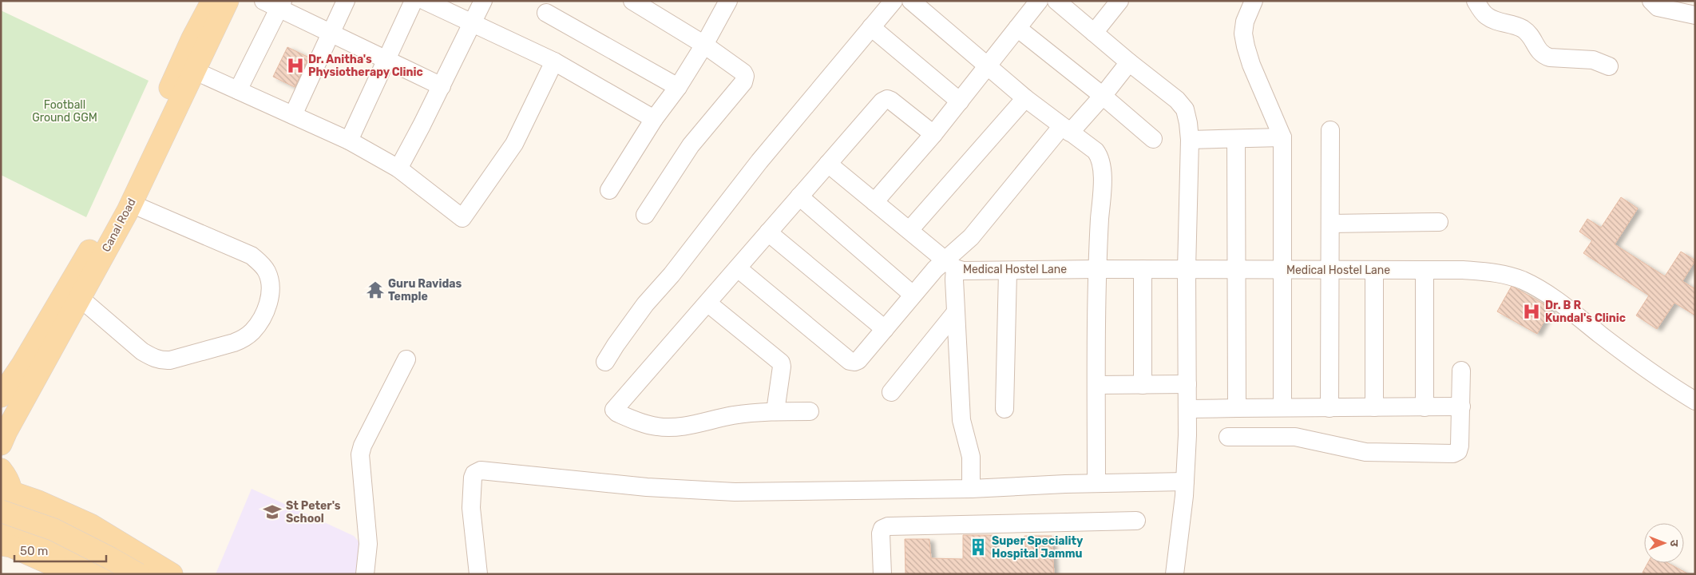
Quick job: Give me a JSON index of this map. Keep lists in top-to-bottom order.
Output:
{
  "streets": {
    "main road": ["Canal Road"],
    "street": ["Medical Hostel Lane"]
  },
  "parks": ["Football Ground GGM"],
  "places": {
    "hospital": ["Dr. Anitha's Physiotherapy Clinic", "Dr. B R Kundal's Clinic"],
    "temple": ["Guru Ravidas Temple"],
    "school or university": ["St Peter's School"],
    "building": ["Super Speciality Hospital Jammu"]
  },
  "scale_bar": "50 m",
  "north": "right"
}
